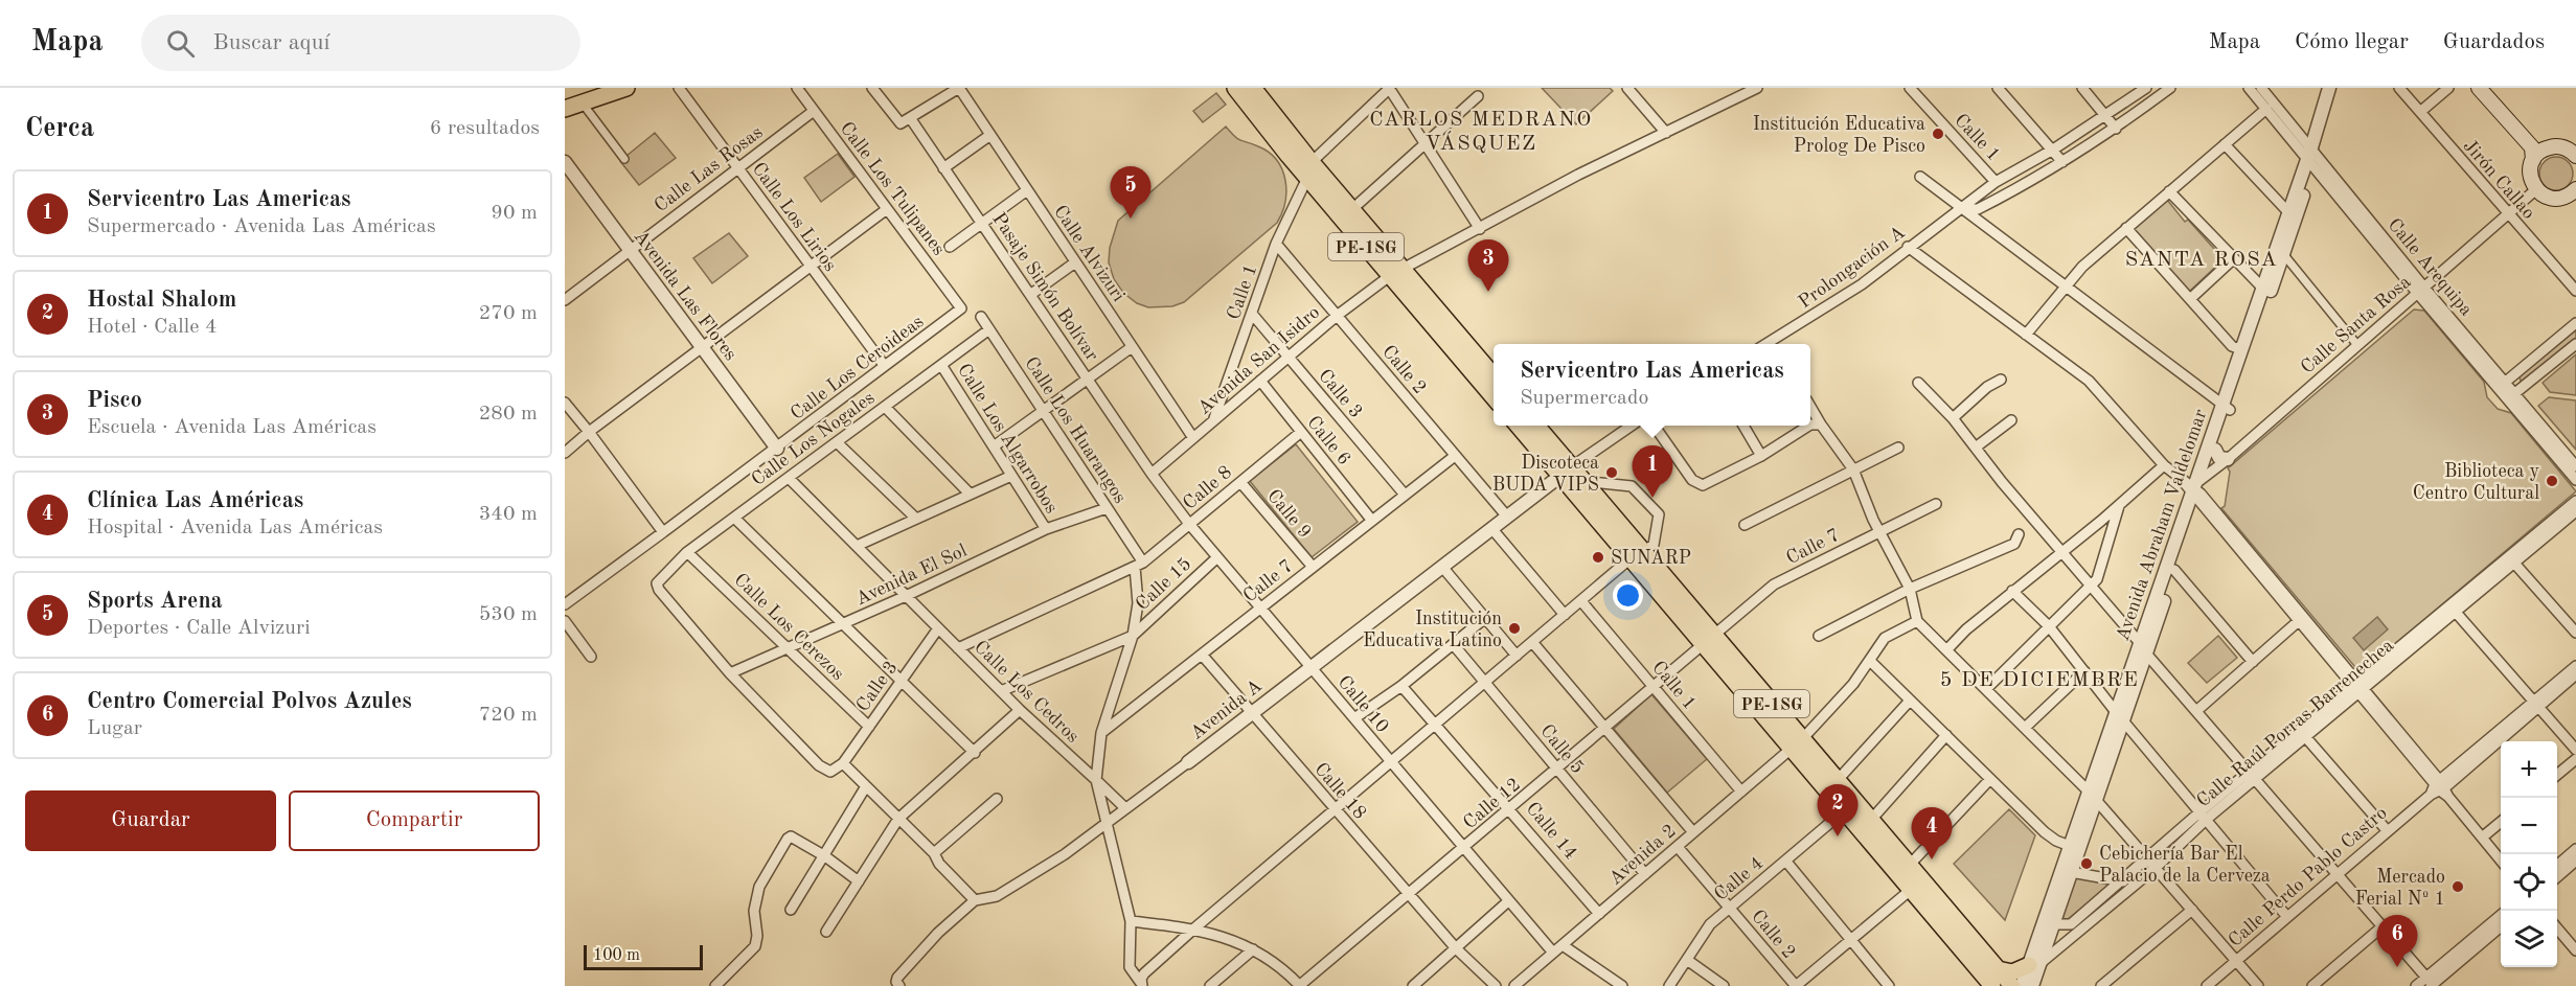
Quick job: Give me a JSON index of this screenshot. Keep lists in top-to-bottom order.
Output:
{
  "streets": {
    "main road": ["PE-1SG"],
    "street": [
      "Calle 1",
      "Calle Las Rosas",
      "Jirón Callao",
      "Calle Los Tulipanes",
      "Calle Los Lirios",
      "Calle Alvizuri",
      "Prolongación A",
      "Calle Arequipa",
      "Pasaje Simón Bolívar",
      "Avenida Las Flores",
      "Calle Santa Rosa",
      "Avenida San Isidro",
      "Calle Los Ceroideas",
      "Calle 2",
      "Calle 3",
      "Calle Los Huarangos",
      "Calle Los Nogales",
      "Calle Los Algarrobos",
      "Calle 6",
      "Calle 8",
      "Calle 9",
      "Avenida Abraham Valdelomar",
      "Calle 7",
      "Avenida El Sol",
      "Calle 15",
      "Calle Los Cerezos",
      "Calle Los Cedros",
      "Calle 10",
      "Avenida A",
      "Calle Raúl Porras Barrenechea",
      "Calle 5",
      "Calle 18",
      "Calle 12",
      "Calle 14",
      "Avenida 2",
      "Calle Perdo Pablo Castro",
      "Calle 4"
    ]
  },
  "crossings": [
    ["Calle 1", "PE-1SG"],
    ["Calle 1", "Prolongación A"],
    ["Calle 1", "Avenida San Isidro"],
    ["Calle 1", "Calle 2"],
    ["Calle 1", "Calle 3"],
    ["Calle 1", "Calle 12"],
    ["Calle 1", "Avenida 2"],
    ["Calle Las Rosas", "Calle Los Tulipanes"],
    ["Calle Las Rosas", "Calle Los Lirios"],
    ["Calle Las Rosas", "Avenida Las Flores"],
    ["Jirón Callao", "Calle Santa Rosa"],
    ["Calle Los Tulipanes", "Calle Los Ceroideas"],
    ["Calle Los Lirios", "Calle Los Ceroideas"],
    ["PE-1SG", "Avenida San Isidro"],
    ["PE-1SG", "Calle 7"],
    ["PE-1SG", "Avenida A"],
    ["PE-1SG", "Calle 12"],
    ["PE-1SG", "Avenida 2"],
    ["PE-1SG", "Calle 4"],
    ["Calle Alvizuri", "Avenida San Isidro"],
    ["Calle Arequipa", "Calle Santa Rosa"],
    ["Calle Arequipa", "Avenida Abraham Valdelomar"],
    ["Pasaje Simón Bolívar", "Avenida San Isidro"],
    ["Pasaje Simón Bolívar", "Calle 10"],
    ["Avenida Las Flores", "Calle Los Ceroideas"],
    ["Calle Santa Rosa", "Avenida Abraham Valdelomar"],
    ["Avenida San Isidro", "Calle 2"],
    ["Avenida San Isidro", "Calle 3"],
    ["Avenida San Isidro", "Calle 6"],
    ["Avenida San Isidro", "Calle 10"],
    ["Calle 2", "Calle 7"],
    ["Calle 2", "Avenida A"],
    ["Calle 2", "Avenida 2"],
    ["Calle 2", "Calle 4"],
    ["Calle 3", "Calle 7"],
    ["Calle 3", "Calle Los Cerezos"],
    ["Calle 3", "Calle Los Cedros"],
    ["Calle Los Huarangos", "Calle Los Nogales"],
    ["Calle Los Huarangos", "Calle 8"],
    ["Calle Los Huarangos", "Avenida El Sol"],
    ["Calle Los Nogales", "Calle Los Algarrobos"],
    ["Calle Los Nogales", "Avenida El Sol"],
    ["Calle Los Nogales", "Calle Los Cerezos"],
    ["Calle Los Nogales", "Calle Los Cedros"],
    ["Calle Los Algarrobos", "Avenida El Sol"],
    ["Calle 6", "Calle 8"],
    ["Calle 6", "Calle 7"],
    ["Calle 8", "Calle 9"],
    ["Calle 8", "Calle Los Cedros"],
    ["Calle 8", "Calle 10"],
    ["Calle 9", "Calle 7"],
    ["Avenida Abraham Valdelomar", "Calle Raúl Porras Barrenechea"],
    ["Calle 7", "Calle 10"],
    ["Calle 7", "Calle 18"],
    ["Calle 7", "Calle 12"],
    ["Avenida El Sol", "Calle Los Cerezos"],
    ["Avenida El Sol", "Calle Los Cedros"],
    ["Calle 15", "Calle 10"],
    ["Calle 10", "Avenida A"],
    ["Calle 10", "Calle 12"],
    ["Calle 10", "Avenida 2"],
    ["Avenida A", "Calle 18"],
    ["Calle 5", "Calle 12"],
    ["Calle 5", "Avenida 2"],
    ["Calle 18", "Calle 12"],
    ["Calle 12", "Calle 14"],
    ["Calle 14", "Avenida 2"]
  ],
  "districts": ["CARLOS MEDRANO VÁSQUEZ", "SANTA ROSA", "5 DE DICIEMBRE"],
  "places": [
    "Institución Educativa Prolog De Pisco",
    "Discoteca BUDA VIPS",
    "Biblioteca y Centro Cultural",
    "SUNARP",
    "Institución Educativa Latino",
    "Cebichería Bar El Palacio de la Cerveza",
    "Mercado Ferial Nº 1"
  ],
  "scale_bar": "100 m",
  "page": {
    "header": "Mapa",
    "search": "Buscar aquí",
    "nav": ["Mapa", "Cómo llegar", "Guardados"],
    "heading": ["Cerca", "6 resultados"],
    "pins": [
      "5",
      "3",
      "1",
      "2",
      "4",
      "6"
    ],
    "list": [
      {
        "mark": "1",
        "name": "Servicentro Las Americas",
        "note": "Supermercado · Avenida Las Américas",
        "value": "90 m"
      },
      {
        "mark": "2",
        "name": "Hostal Shalom",
        "note": "Hotel · Calle 4",
        "value": "270 m"
      },
      {
        "mark": "3",
        "name": "Pisco",
        "note": "Escuela · Avenida Las Américas",
        "value": "280 m"
      },
      {
        "mark": "4",
        "name": "Clínica Las Américas",
        "note": "Hospital · Avenida Las Américas",
        "value": "340 m"
      },
      {
        "mark": "5",
        "name": "Sports Arena",
        "note": "Deportes · Calle Alvizuri",
        "value": "530 m"
      },
      {
        "mark": "6",
        "name": "Centro Comercial Polvos Azules",
        "note": "Lugar",
        "value": "720 m"
      }
    ],
    "popup": ["Servicentro Las Americas", "Supermercado"],
    "map_buttons": ["+", "−"],
    "buttons": ["Guardar", "Compartir"],
    "scale": "100 m"
  }
}
